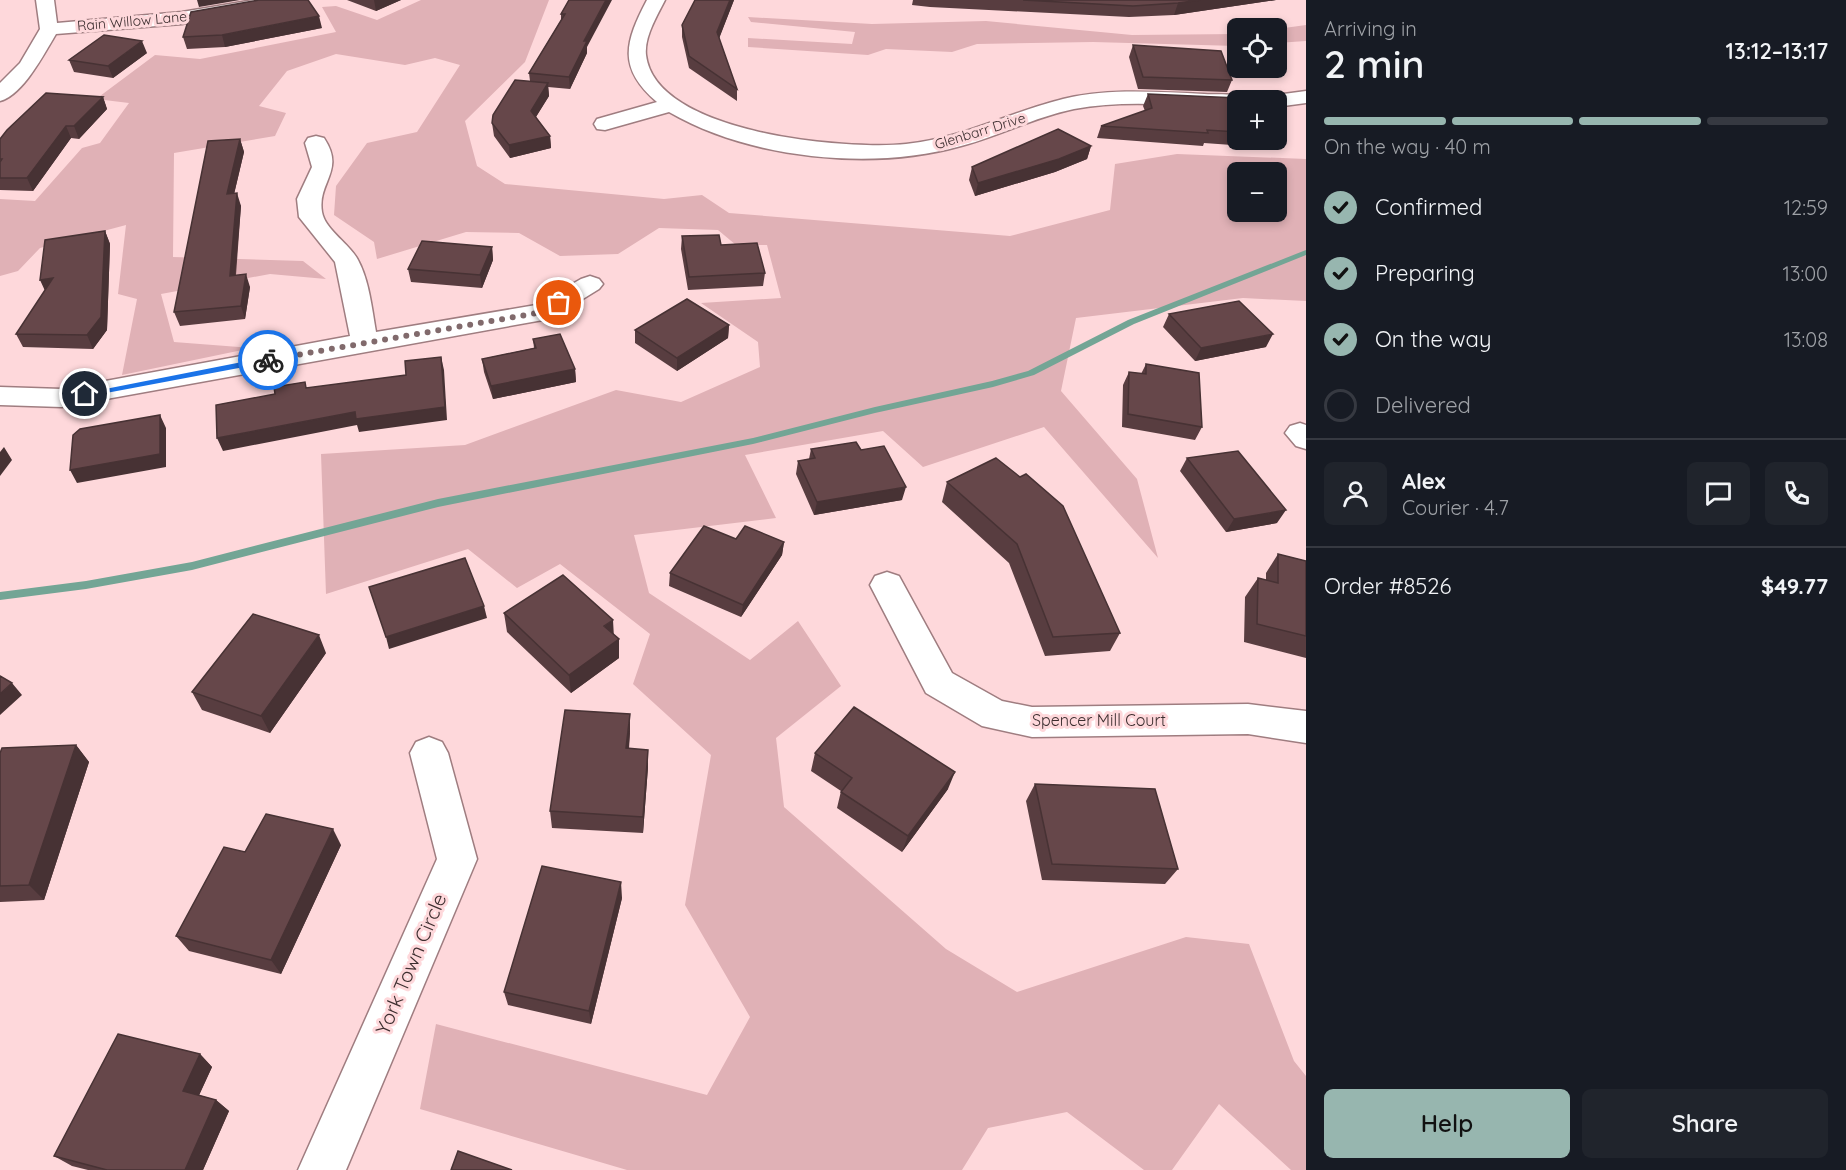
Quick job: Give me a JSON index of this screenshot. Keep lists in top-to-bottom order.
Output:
{
  "streets": {
    "street": [
      "Rain Willow Lane",
      "Glenbarr Drive",
      "Spencer Mill Court",
      "York Town Circle"
    ]
  },
  "page": {
    "heading": ["2 min", "Arriving in", "13:12–13:17"],
    "panel": [
      "Alex",
      "Courier · 4.7",
      "Order #8526",
      "$49.77"
    ],
    "map_buttons": ["+", "−"],
    "bar": "On the way · 40 m",
    "list": [
      ["Confirmed", "12:59"],
      ["Preparing", "13:00"],
      ["On the way", "13:08"],
      "Delivered"
    ],
    "buttons": ["Help", "Share"]
  }
}
